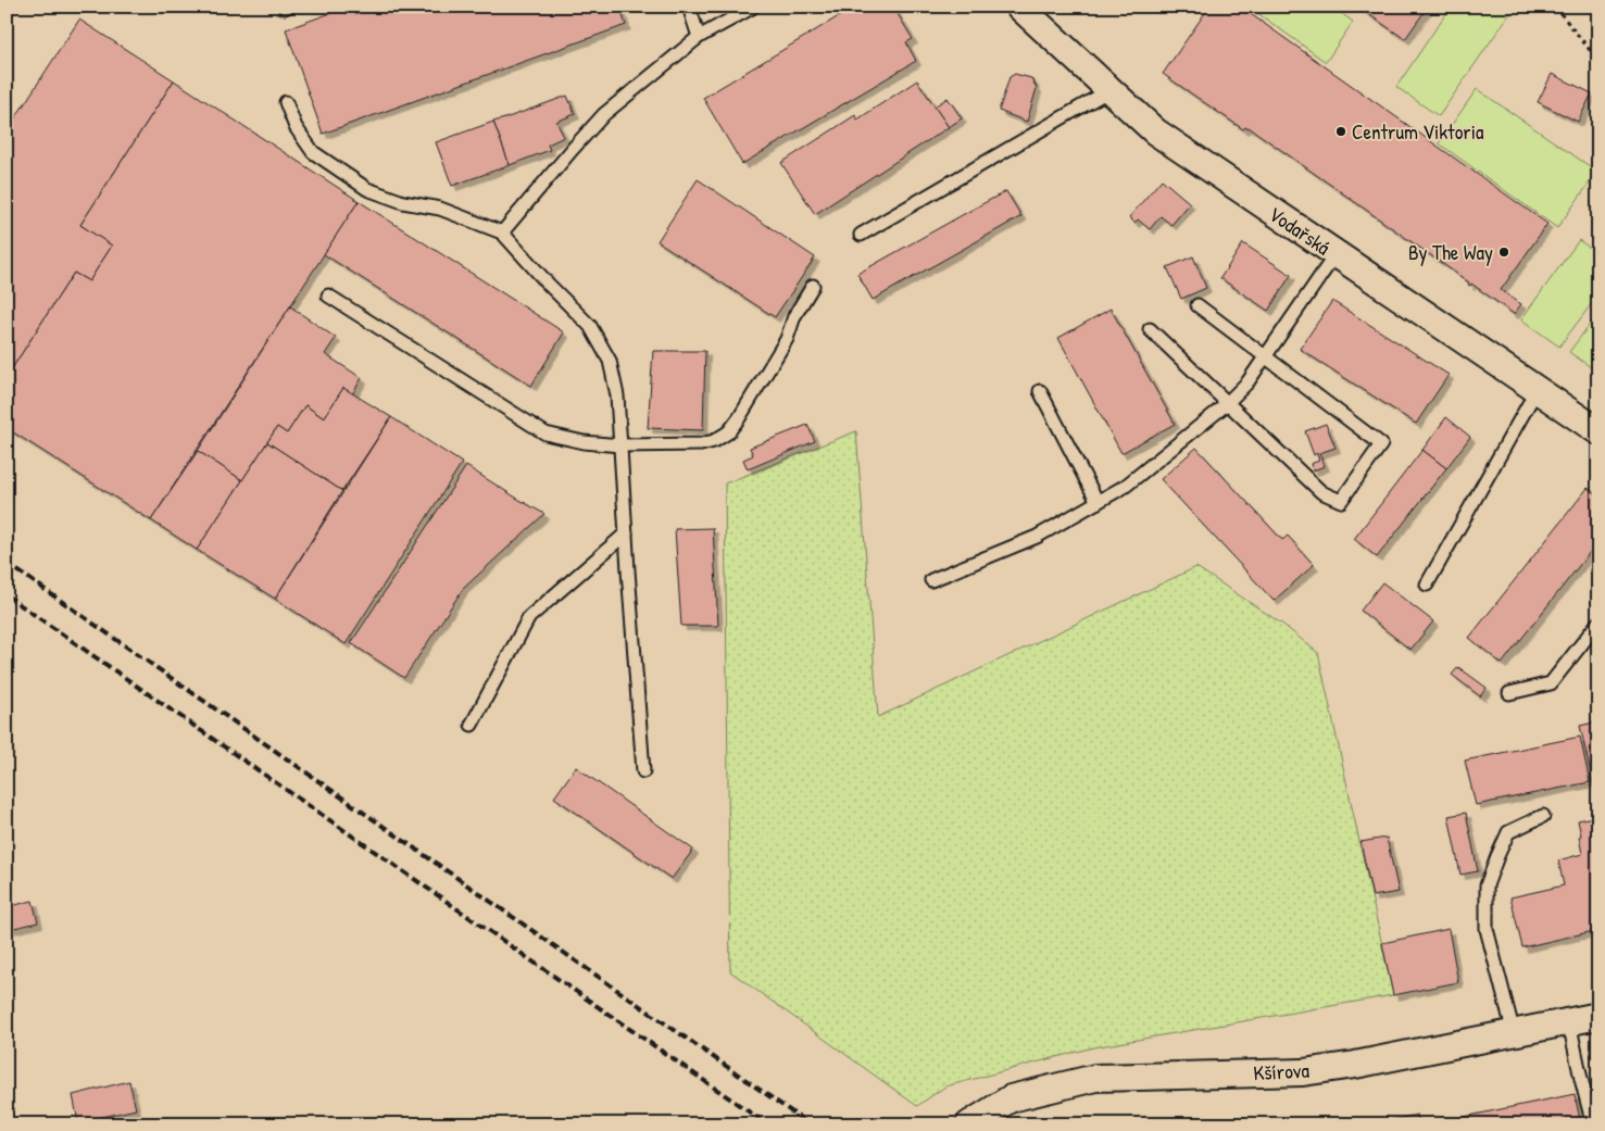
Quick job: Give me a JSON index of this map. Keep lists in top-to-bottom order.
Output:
{
  "streets": {
    "street": ["Vodařská", "Kšírova"]
  },
  "places": ["Centrum Viktoria", "By The Way"]
}
